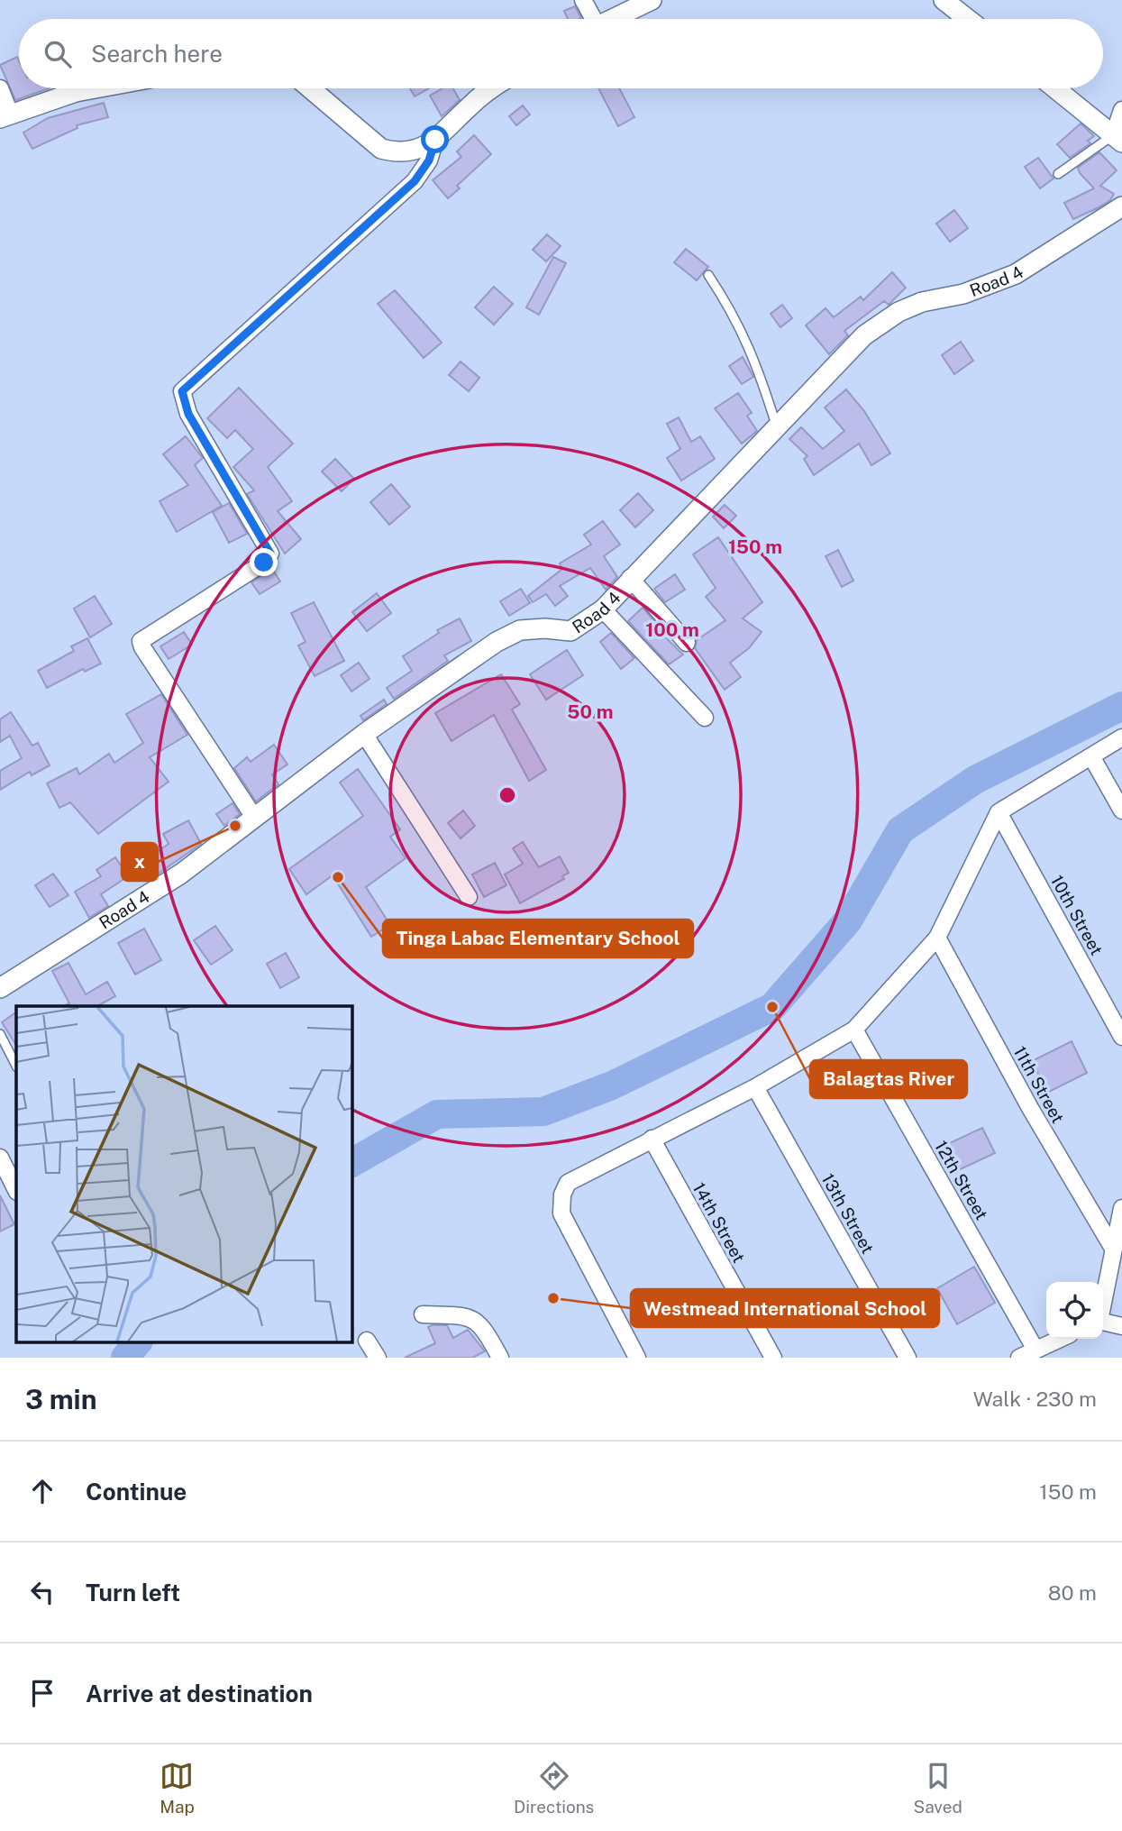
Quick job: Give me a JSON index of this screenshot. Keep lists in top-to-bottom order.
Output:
{
  "streets": {
    "street": [
      "Road 4",
      "10th Street",
      "11th Street",
      "12th Street",
      "13th Street",
      "14th Street"
    ]
  },
  "places": [
    "x",
    "Tinga Labac Elementary School",
    "Balagtas River",
    "Westmead International School"
  ],
  "page": {
    "search": "Search here",
    "heading": ["3 min", "Walk · 230 m"],
    "list": [
      ["Continue", "150 m"],
      ["Turn left", "80 m"],
      "Arrive at destination"
    ],
    "nav": ["Map", "Directions", "Saved"]
  },
  "rings": ["150 m", "100 m", "50 m"]
}
